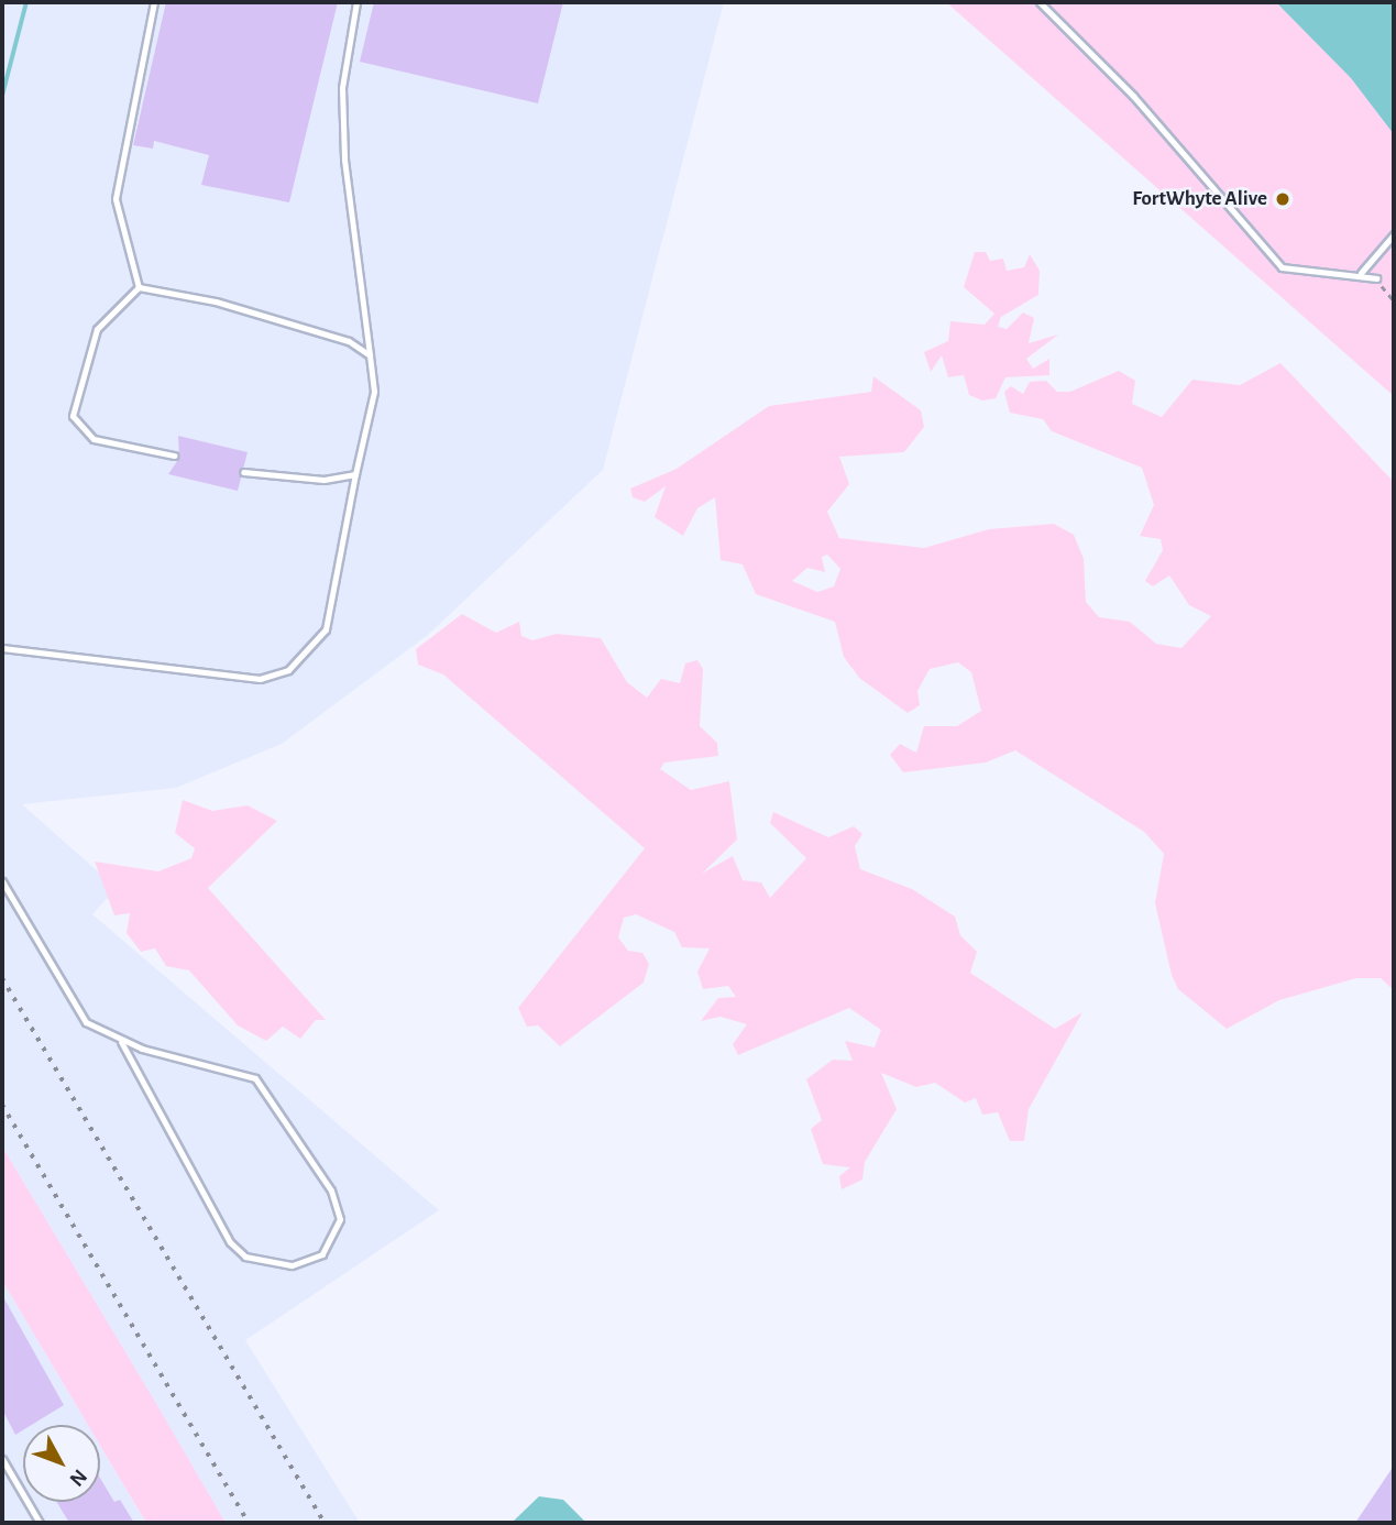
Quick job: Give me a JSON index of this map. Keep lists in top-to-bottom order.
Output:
{
  "places": ["FortWhyte Alive"],
  "north": "bottom right"
}
